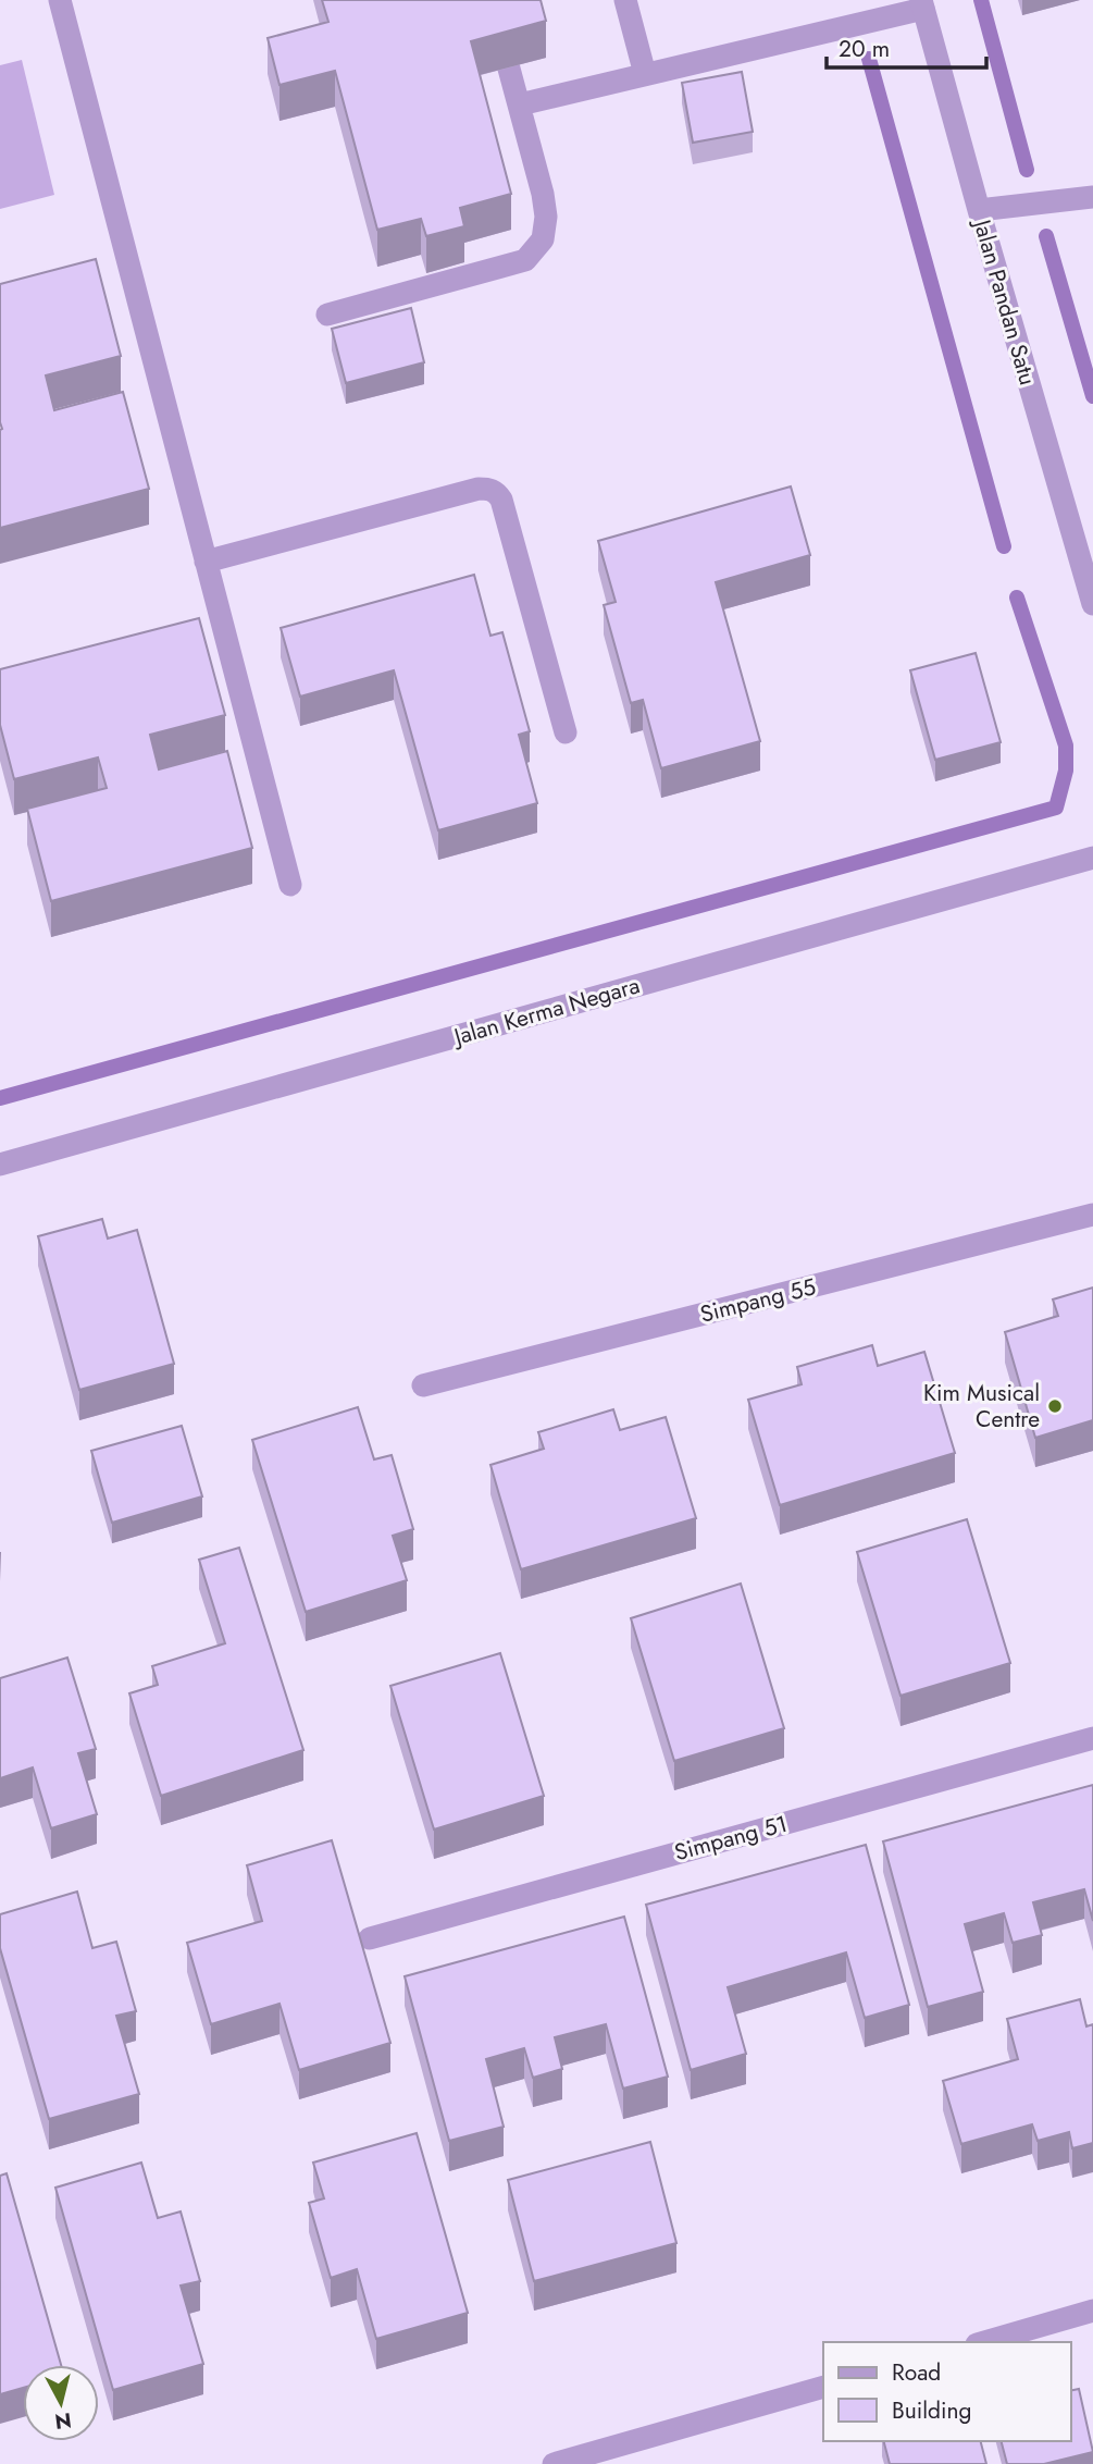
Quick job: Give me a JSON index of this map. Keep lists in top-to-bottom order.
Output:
{
  "streets": {
    "street": [
      "Jalan Pandan Satu",
      "Jalan Kerma Negara",
      "Simpang 55",
      "Simpang 51"
    ]
  },
  "places": ["Kim Musical Centre"],
  "legend": ["Road", "Building"],
  "scale_bar": "20 m",
  "north": "bottom"
}
